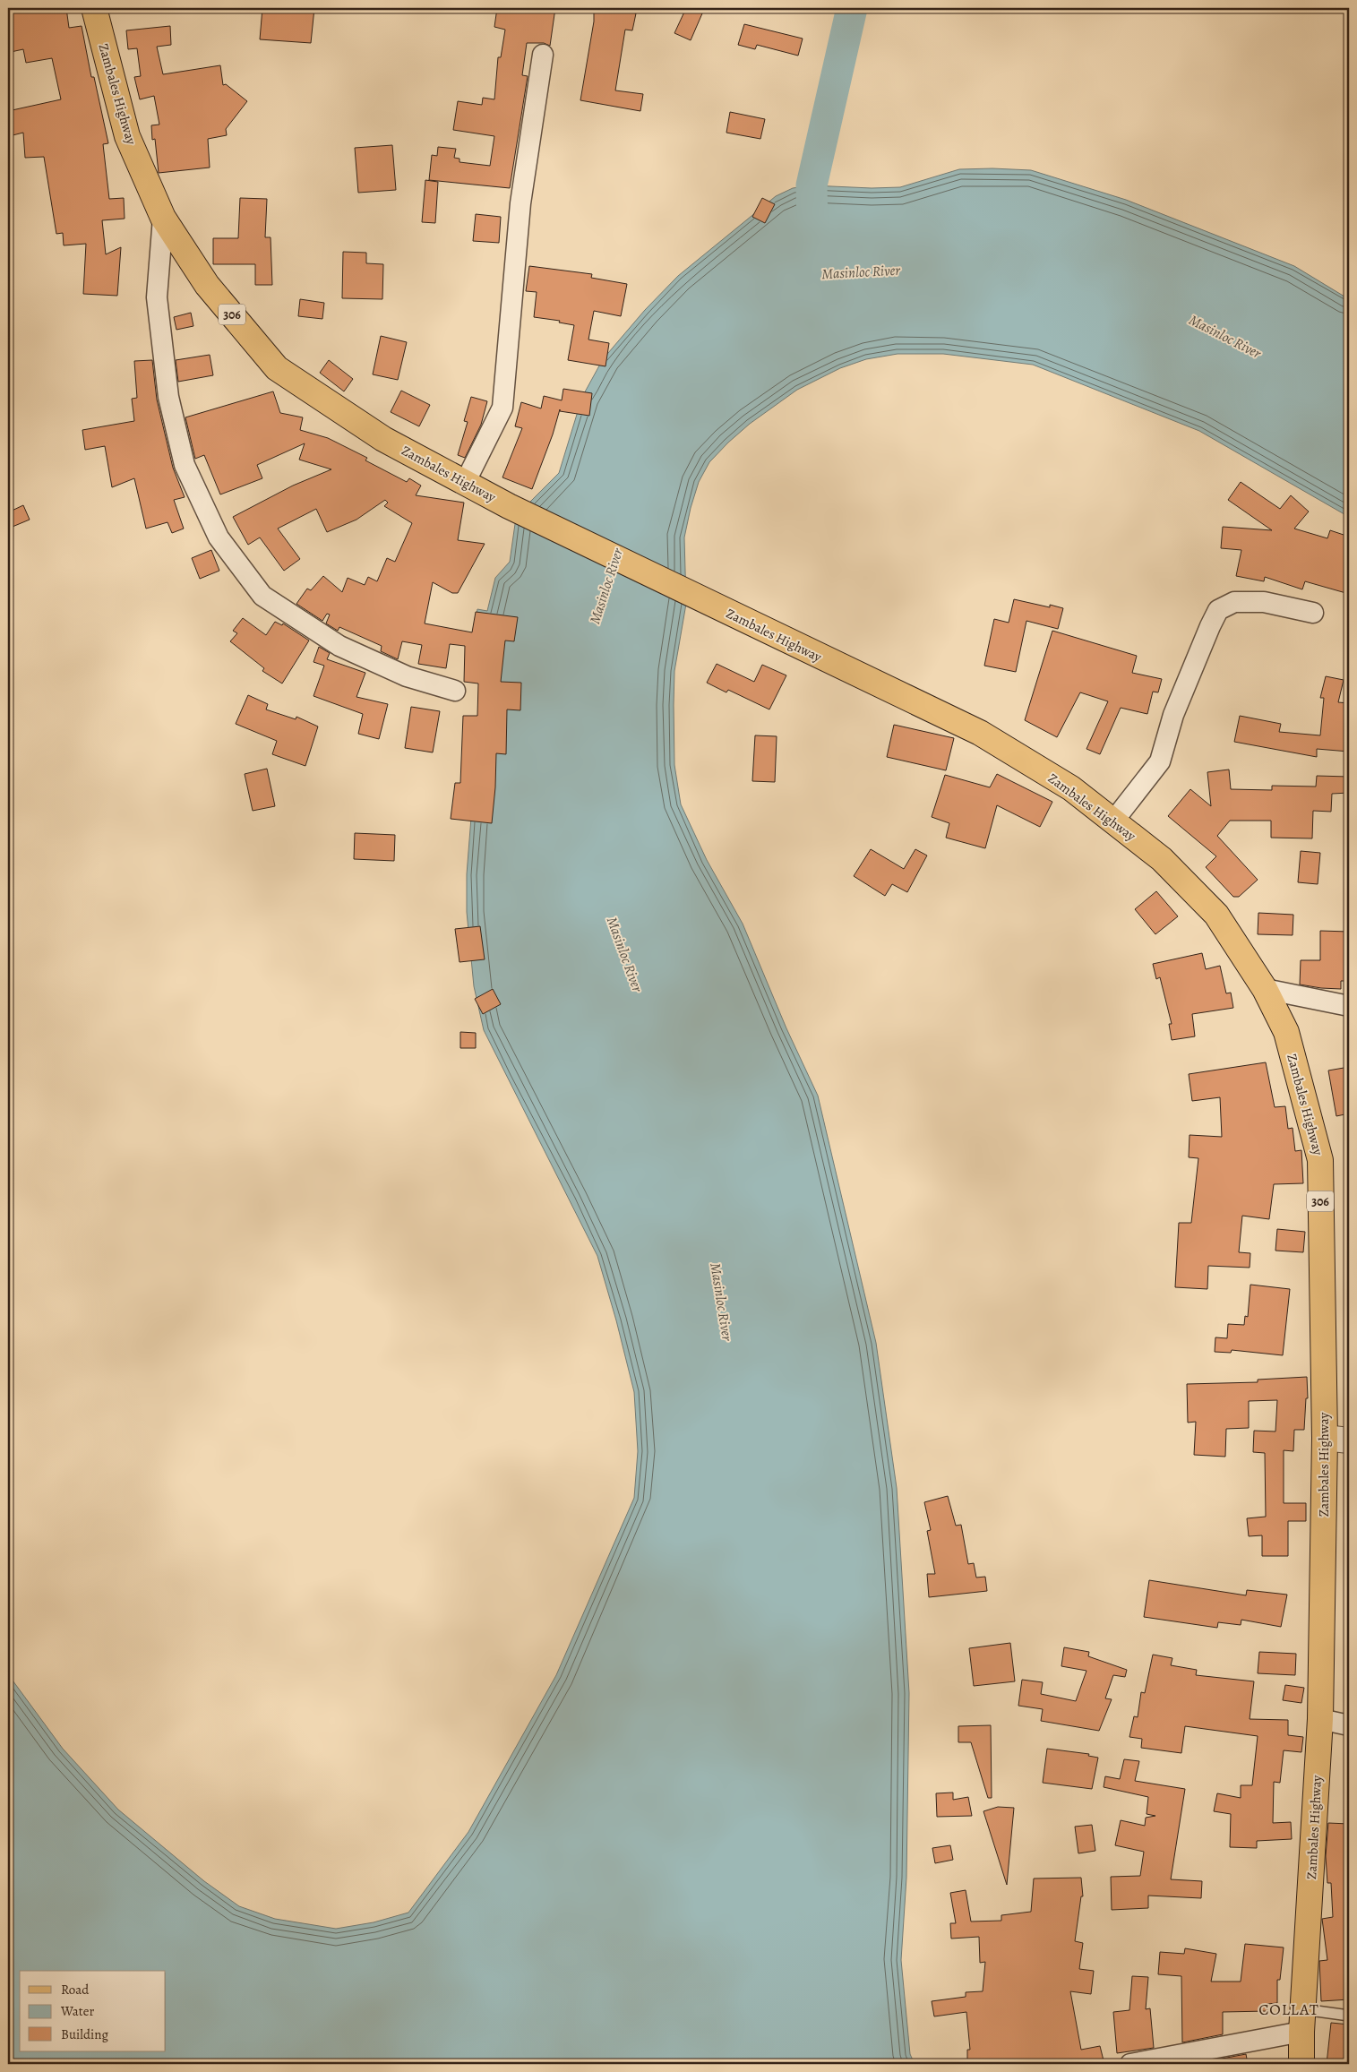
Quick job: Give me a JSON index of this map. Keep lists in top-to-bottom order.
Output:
{
  "streets": {
    "main road": ["Zambales Highway", "306"]
  },
  "districts": ["COLLAT"],
  "water": ["Masinloc River"],
  "legend": ["Road", "Water", "Building"]
}
